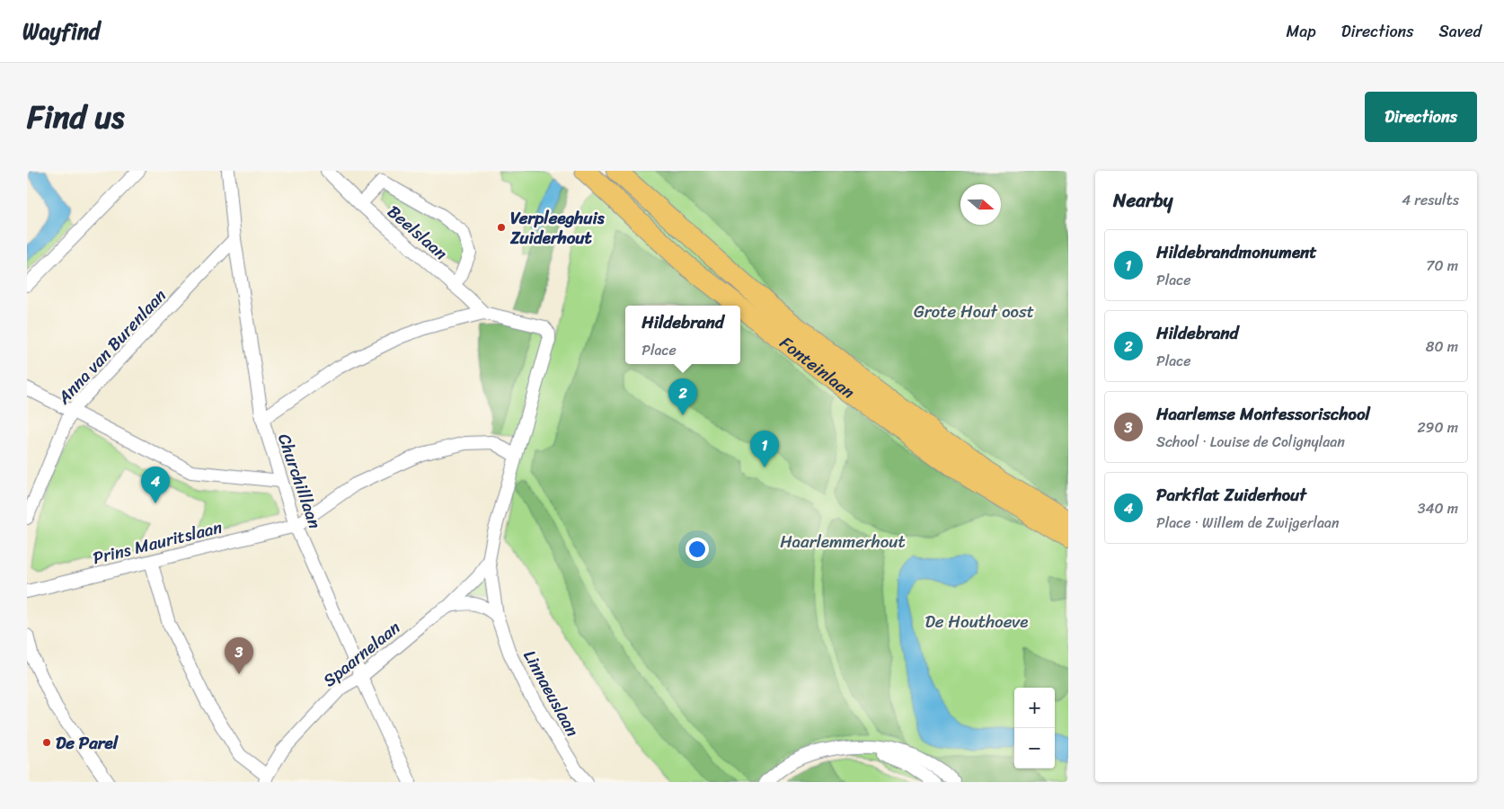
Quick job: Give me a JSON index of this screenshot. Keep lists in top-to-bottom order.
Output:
{
  "streets": {
    "main road": ["Fonteinlaan"],
    "street": [
      "Beelslaan",
      "Anna van Burenlaan",
      "Churchilllaan",
      "Prins Mauritslaan",
      "Spaarnelaan",
      "Linnaeuslaan"
    ]
  },
  "crossings": [
    ["Beelslaan", "Linnaeuslaan"],
    ["Anna van Burenlaan", "Churchilllaan"],
    ["Churchilllaan", "Prins Mauritslaan"],
    ["Churchilllaan", "Spaarnelaan"],
    ["Spaarnelaan", "Linnaeuslaan"]
  ],
  "parks": ["Grote Hout oost", "Haarlemmerhout", "De Houthoeve"],
  "places": ["Verpleeghuis Zuiderhout", "De Parel"],
  "north": "right",
  "page": {
    "header": "Wayfind",
    "nav": ["Map", "Directions", "Saved"],
    "title": "Find us",
    "buttons": "Directions",
    "heading": ["Nearby", "4 results"],
    "list": [
      {
        "mark": "1",
        "name": "Hildebrandmonument",
        "note": "Place",
        "value": "70 m"
      },
      {
        "mark": "2",
        "name": "Hildebrand",
        "note": "Place",
        "value": "80 m"
      },
      {
        "mark": "3",
        "name": "Haarlemse Montessorischool",
        "note": "School · Louise de Colignylaan",
        "value": "290 m"
      },
      {
        "mark": "4",
        "name": "Parkflat Zuiderhout",
        "note": "Place · Willem de Zwijgerlaan",
        "value": "340 m"
      }
    ],
    "popup": ["Hildebrand", "Place"],
    "pins": [
      "2",
      "1",
      "4",
      "3"
    ],
    "map_buttons": ["+", "−"]
  }
}
